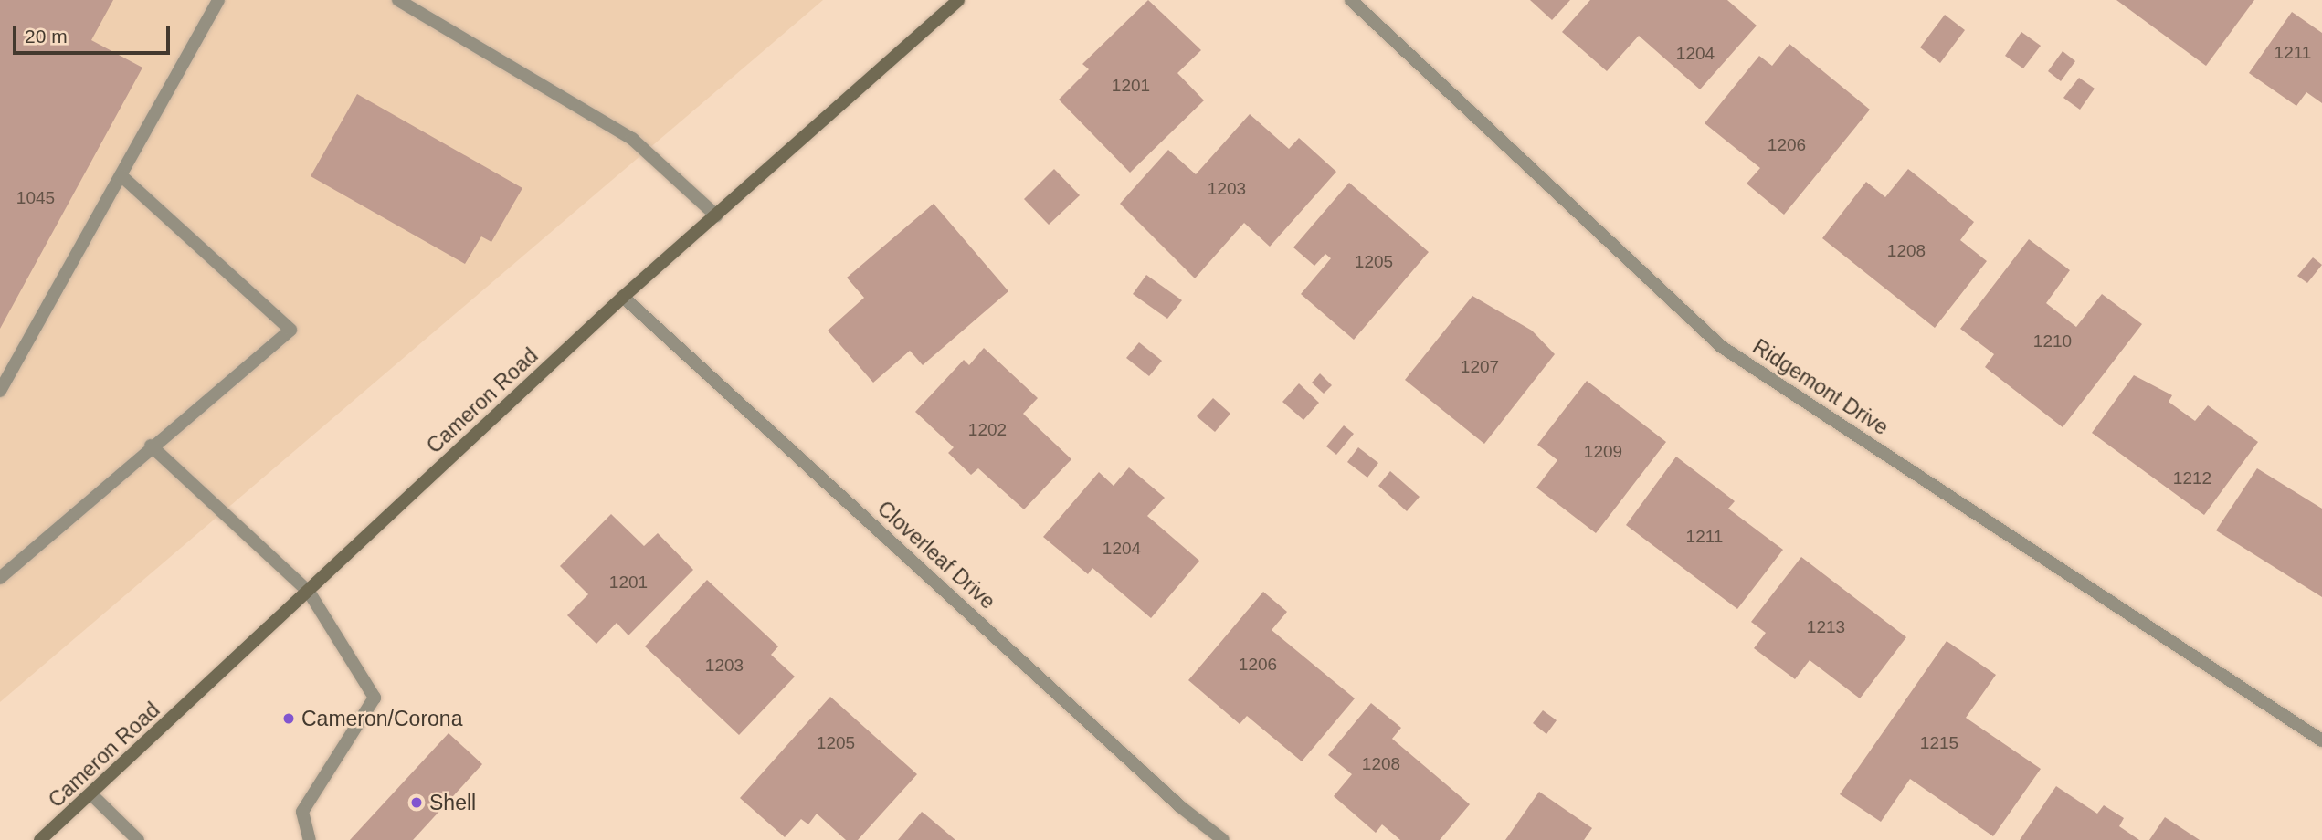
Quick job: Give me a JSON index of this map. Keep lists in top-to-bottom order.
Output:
{
  "streets": {
    "main road": ["Cameron Road"],
    "street": ["Ridgemont Drive", "Cloverleaf Drive"]
  },
  "crossings": [
    ["Cameron Road", "Cloverleaf Drive"]
  ],
  "places": ["Cameron/Corona", "Shell"],
  "house_numbers": [
    "1211",
    "1204",
    "1201",
    "1206",
    "1203",
    "1045",
    "1208",
    "1205",
    "1210",
    "1207",
    "1202",
    "1209",
    "1212",
    "1211",
    "1204",
    "1201",
    "1213",
    "1206",
    "1203",
    "1205",
    "1215",
    "1208"
  ],
  "scale_bar": "20 m"
}
